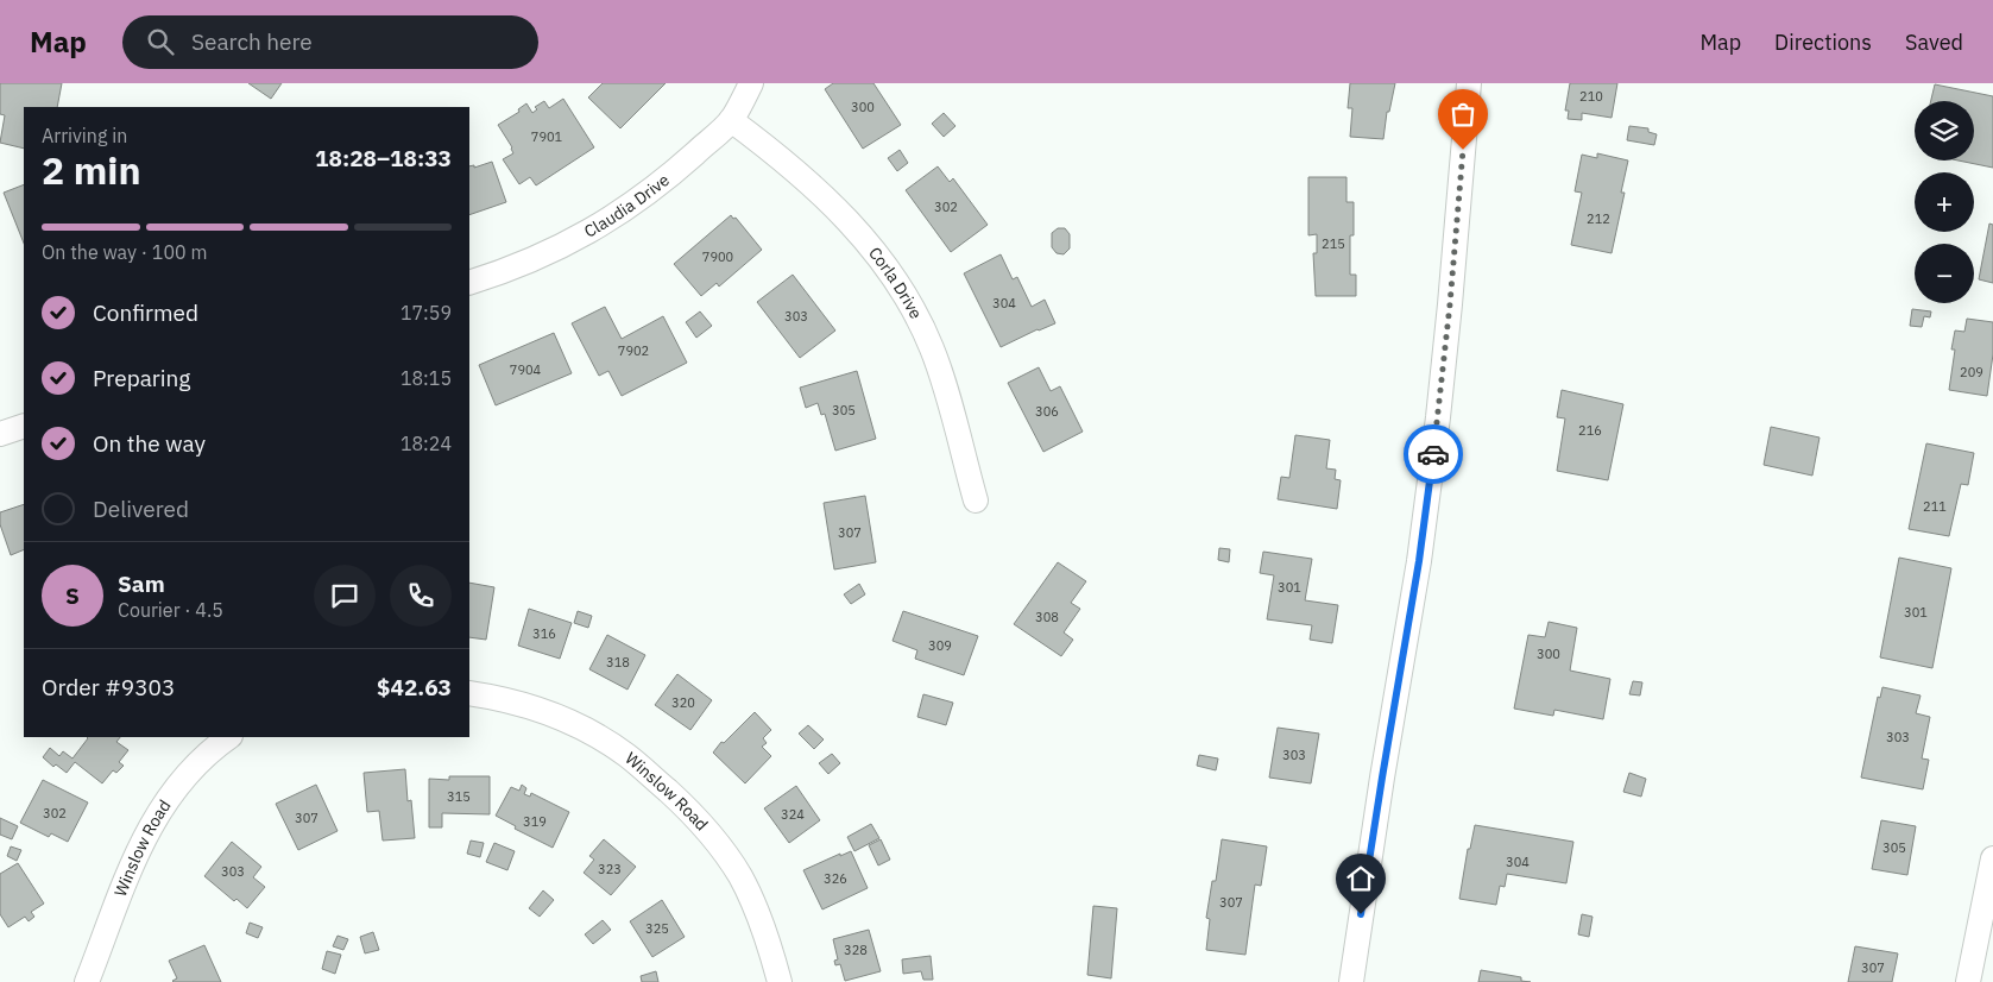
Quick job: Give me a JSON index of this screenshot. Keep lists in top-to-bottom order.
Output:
{
  "streets": {
    "street": ["Claudia Drive", "Corla Drive", "Winslow Road"]
  },
  "crossings": [
    ["Claudia Drive", "Corla Drive"]
  ],
  "house_numbers": [
    "210",
    "300",
    "7901",
    "302",
    "212",
    "215",
    "7900",
    "304",
    "303",
    "7902",
    "7904",
    "209",
    "305",
    "306",
    "216",
    "211",
    "307",
    "301",
    "301",
    "308",
    "316",
    "309",
    "300",
    "318",
    "320",
    "303",
    "303",
    "315",
    "302",
    "324",
    "307",
    "319",
    "305",
    "304",
    "323",
    "303",
    "326",
    "307",
    "325",
    "328",
    "307"
  ],
  "page": {
    "header": "Map",
    "search": "Search here",
    "nav": ["Map", "Directions", "Saved"],
    "map_buttons": ["+", "−"],
    "heading": ["2 min", "Arriving in", "18:28–18:33"],
    "panel": [
      "Sam",
      "Courier · 4.5",
      "Order #9303",
      "$42.63"
    ],
    "bar": "On the way · 100 m",
    "list": [
      ["Confirmed", "17:59"],
      ["Preparing", "18:15"],
      ["On the way", "18:24"],
      "Delivered"
    ],
    "round": "S"
  }
}
